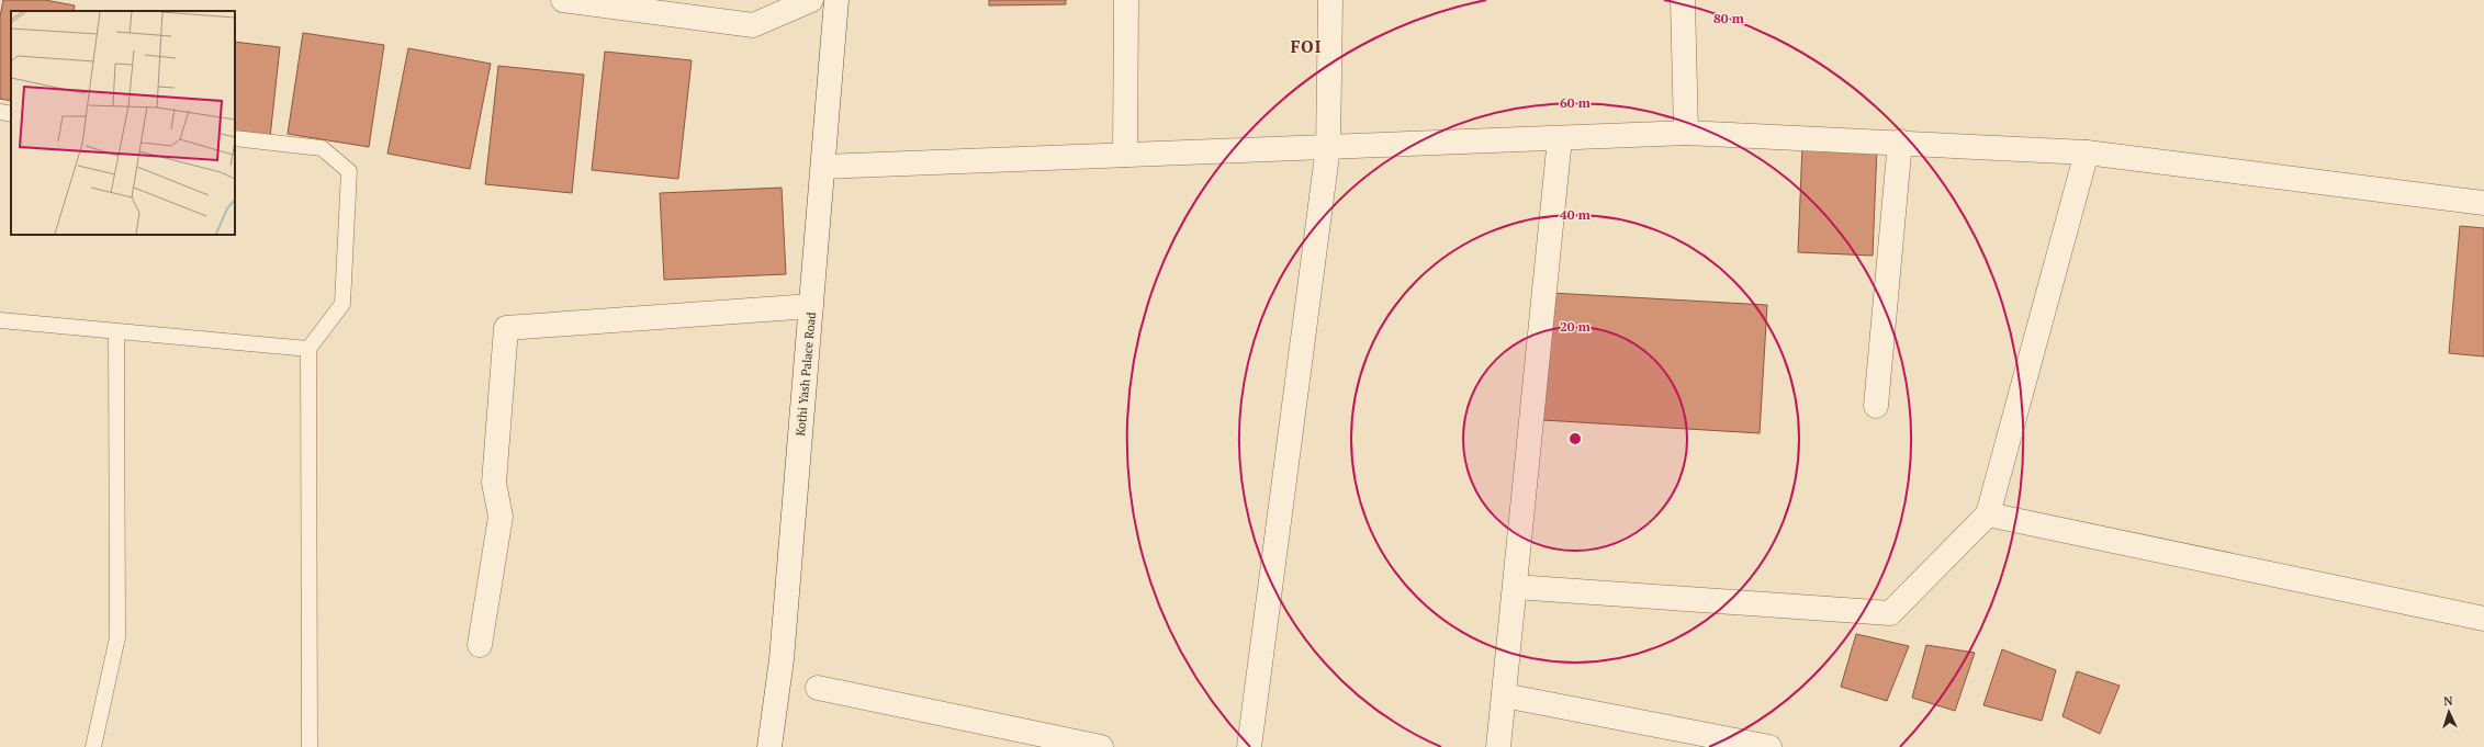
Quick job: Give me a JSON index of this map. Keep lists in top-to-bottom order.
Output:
{
  "streets": {
    "street": ["Kothi Yash Palace Road"]
  },
  "districts": ["FOI"],
  "north": "top",
  "rings": [
    "80 m",
    "60 m",
    "40 m",
    "20 m"
  ]
}
